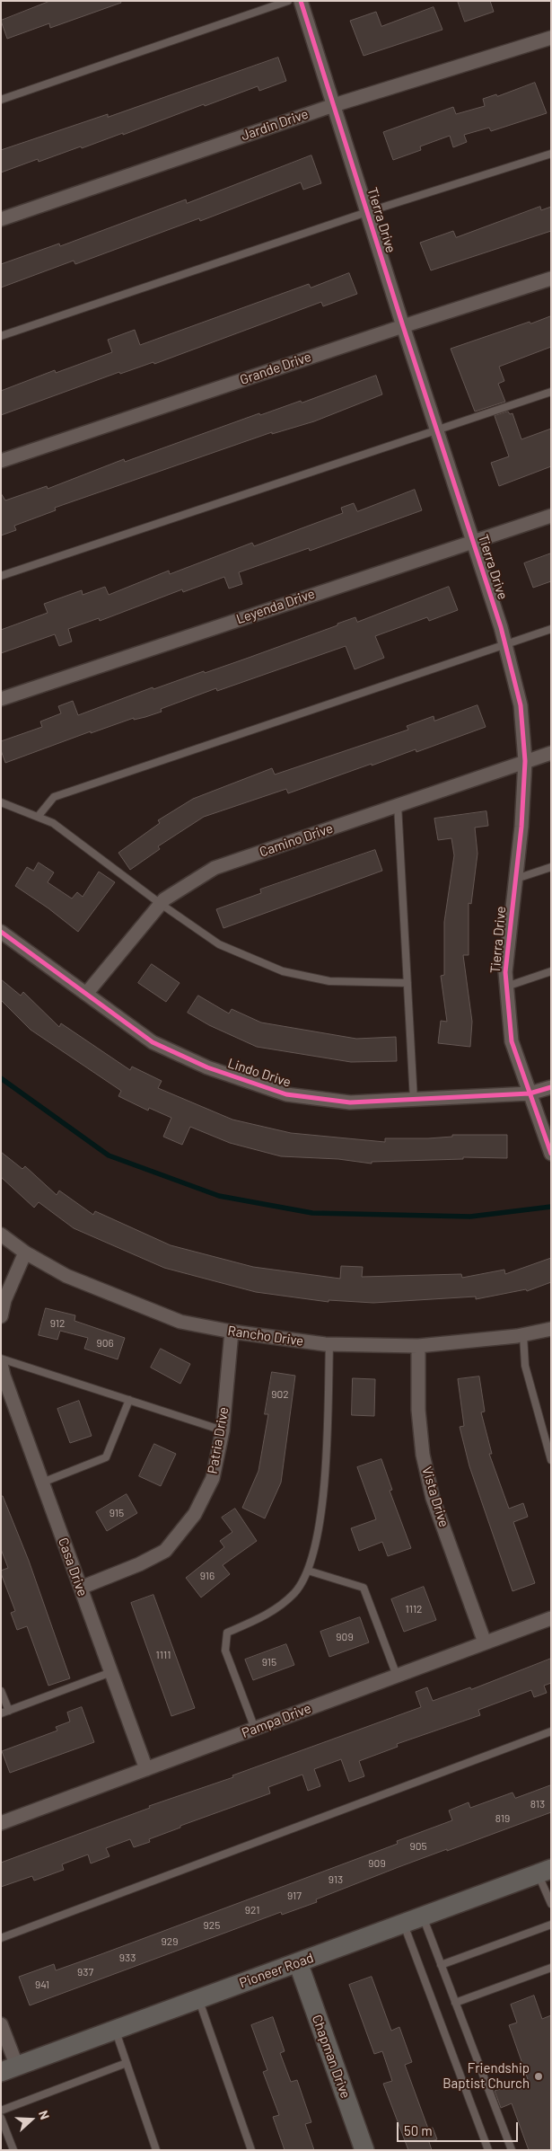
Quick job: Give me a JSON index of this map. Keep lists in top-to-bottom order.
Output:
{
  "streets": {
    "main road": ["Pioneer Road", "Chapman Drive"],
    "street": [
      "Jardin Drive",
      "Tierra Drive",
      "Grande Drive",
      "Leyenda Drive",
      "Camino Drive",
      "Lindo Drive",
      "Rancho Drive",
      "Patria Drive",
      "Vista Drive",
      "Casa Drive",
      "Pampa Drive"
    ]
  },
  "crossings": [
    ["Jardin Drive", "Tierra Drive"],
    ["Tierra Drive", "Grande Drive"],
    ["Tierra Drive", "Leyenda Drive"],
    ["Tierra Drive", "Camino Drive"],
    ["Tierra Drive", "Lindo Drive"],
    ["Camino Drive", "Lindo Drive"],
    ["Rancho Drive", "Patria Drive"],
    ["Rancho Drive", "Vista Drive"],
    ["Patria Drive", "Casa Drive"],
    ["Vista Drive", "Pampa Drive"],
    ["Casa Drive", "Pampa Drive"],
    ["Pioneer Road", "Chapman Drive"]
  ],
  "places": ["Friendship Baptist Church"],
  "house_numbers": [
    "912",
    "906",
    "902",
    "915",
    "916",
    "1112",
    "909",
    "1111",
    "915",
    "813",
    "819",
    "905",
    "909",
    "913",
    "917",
    "921",
    "925",
    "929",
    "933",
    "937",
    "941"
  ],
  "scale_bar": "50 m",
  "north": "right"
}
